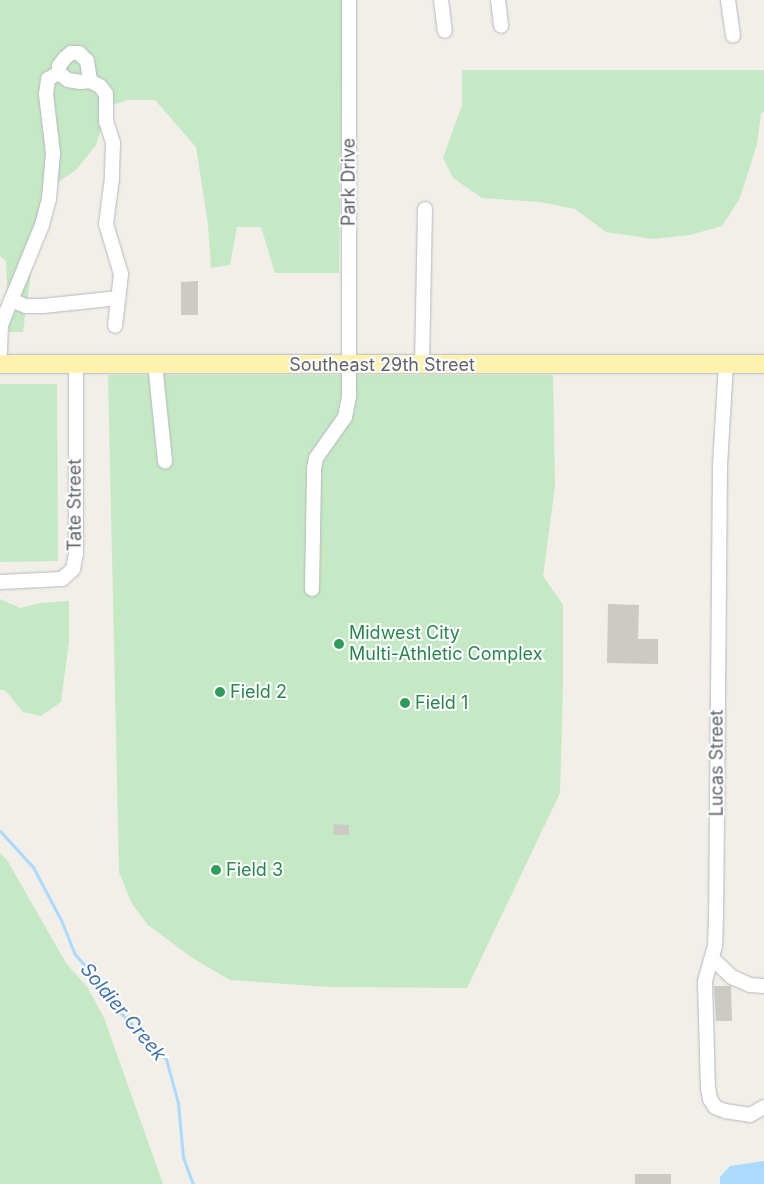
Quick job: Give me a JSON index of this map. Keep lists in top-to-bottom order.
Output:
{
  "streets": {
    "main road": ["Southeast 29th Street"],
    "street": ["Park Drive", "Tate Street", "Lucas Street"]
  },
  "crossings": [
    ["Park Drive", "Southeast 29th Street"],
    ["Southeast 29th Street", "Tate Street"],
    ["Southeast 29th Street", "Lucas Street"]
  ],
  "water": ["Soldier Creek"],
  "places": [
    "Midwest City Multi-Athletic Complex",
    "Field 2",
    "Field 1",
    "Field 3"
  ]
}
